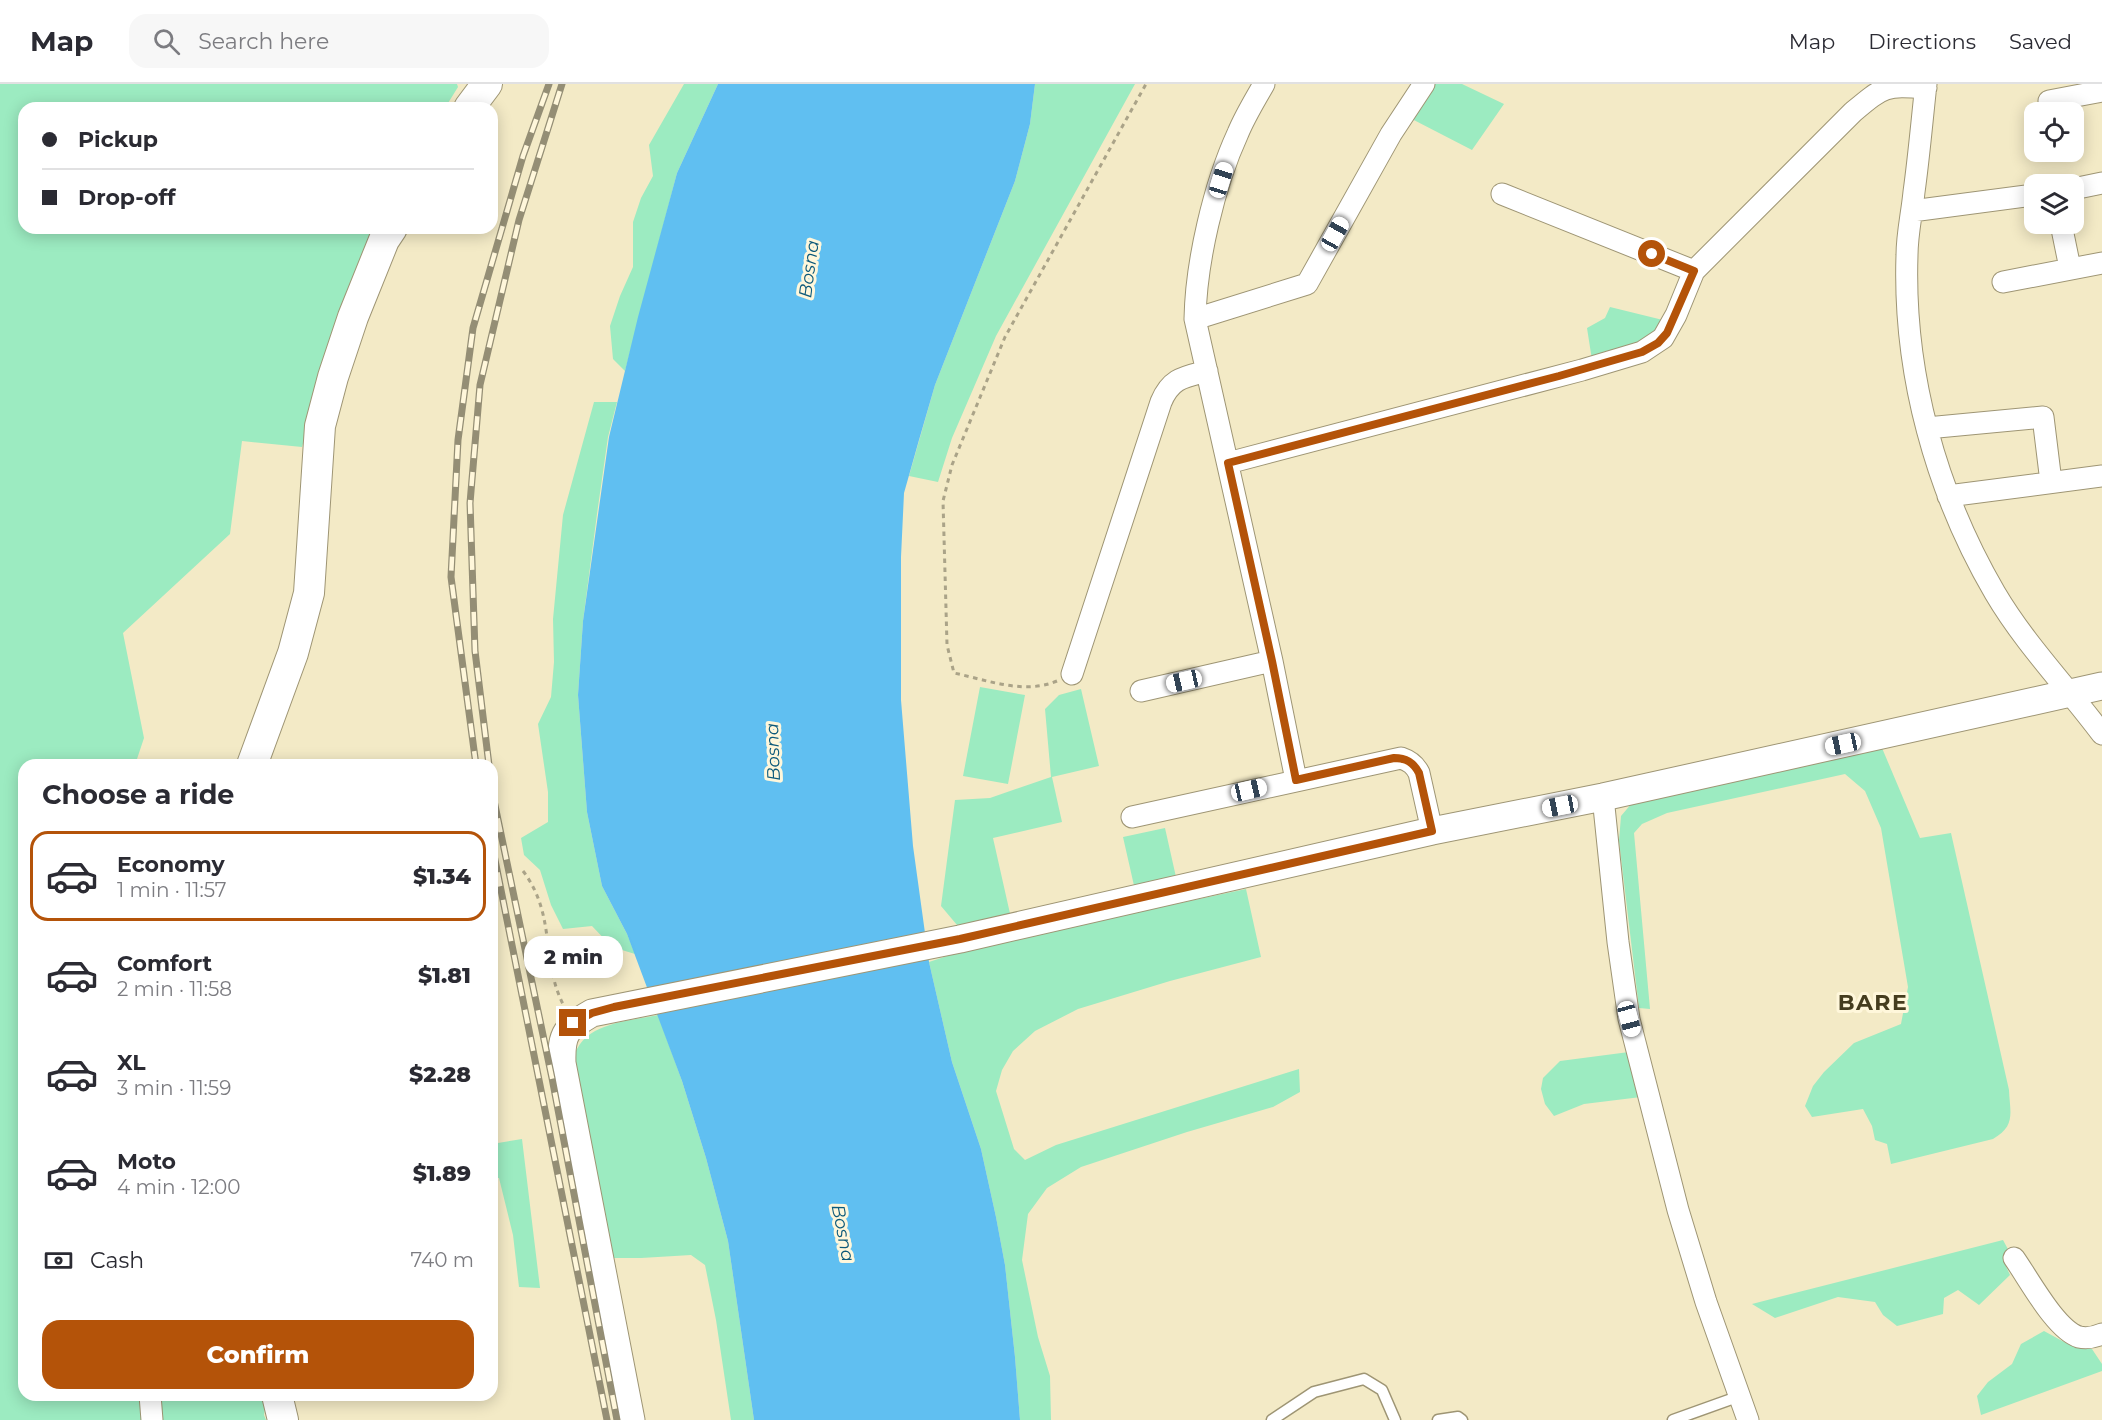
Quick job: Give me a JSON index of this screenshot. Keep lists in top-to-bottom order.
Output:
{
  "districts": ["BARE"],
  "water": ["Bosna"],
  "page": {
    "header": "Map",
    "search": "Search here",
    "nav": ["Map", "Directions", "Saved"],
    "banner": ["Pickup", "Drop-off"],
    "heading": "Choose a ride",
    "list": [
      {
        "name": "Economy",
        "note": "1 min · 11:57",
        "value": "$1.34"
      },
      {
        "name": "Comfort",
        "note": "2 min · 11:58",
        "value": "$1.81"
      },
      {
        "name": "XL",
        "note": "3 min · 11:59",
        "value": "$2.28"
      },
      {
        "name": "Moto",
        "note": "4 min · 12:00",
        "value": "$1.89"
      }
    ],
    "bubble": "2 min",
    "pay": ["Cash", "740 m"],
    "buttons": "Confirm"
  }
}
